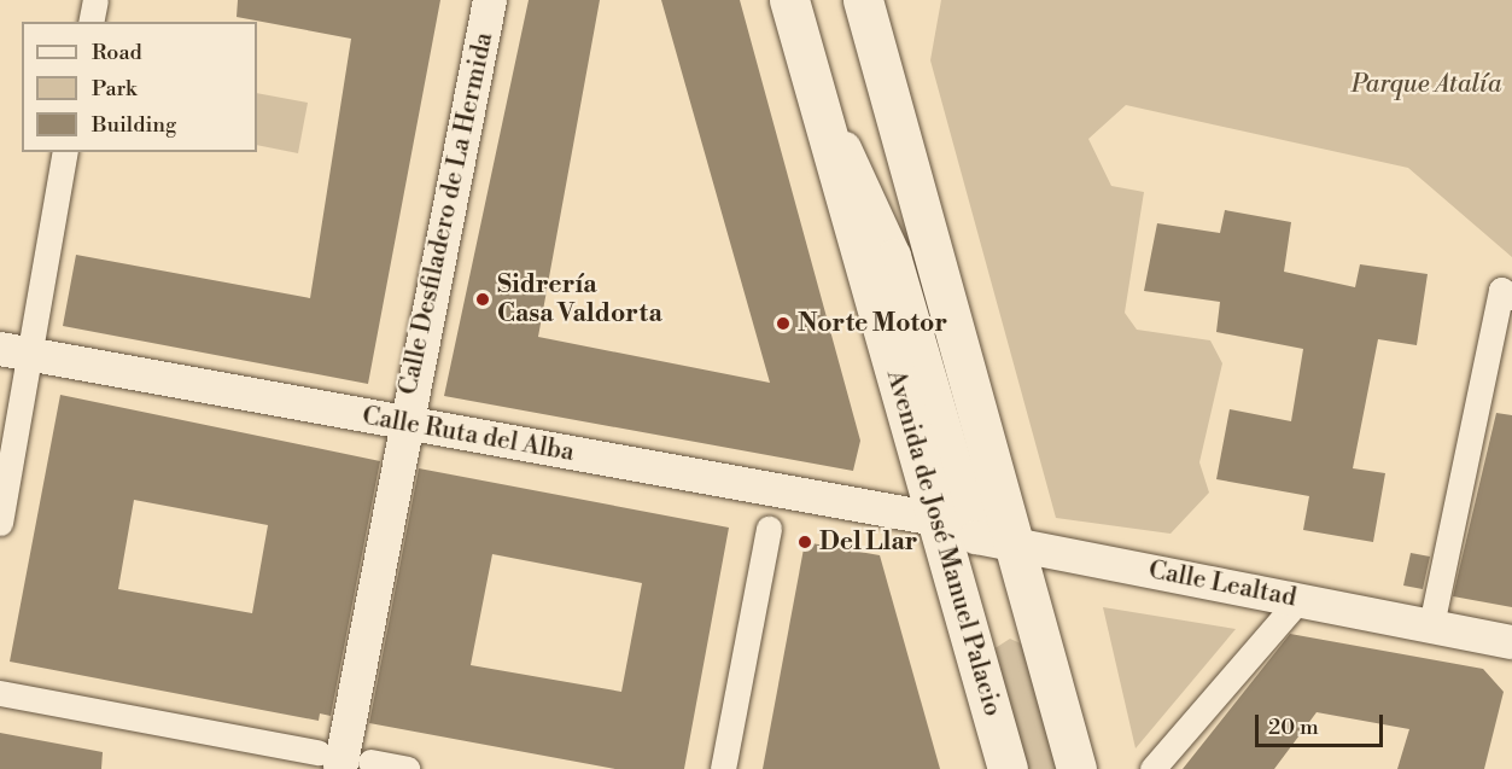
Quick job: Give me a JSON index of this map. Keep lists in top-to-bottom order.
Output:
{
  "streets": {
    "main road": ["Avenida de José Manuel Palacio"],
    "street": ["Calle Desfiladero de La Hermida", "Calle Ruta del Alba", "Calle Lealtad"]
  },
  "crossings": [
    ["Calle Desfiladero de La Hermida", "Calle Ruta del Alba"],
    ["Calle Ruta del Alba", "Avenida de José Manuel Palacio"],
    ["Avenida de José Manuel Palacio", "Calle Lealtad"]
  ],
  "parks": ["Parque Atalía"],
  "places": ["Sidrería Casa Valdorta", "Norte Motor", "Del Llar"],
  "legend": ["Road", "Park", "Building"],
  "scale_bar": "20 m"
}
